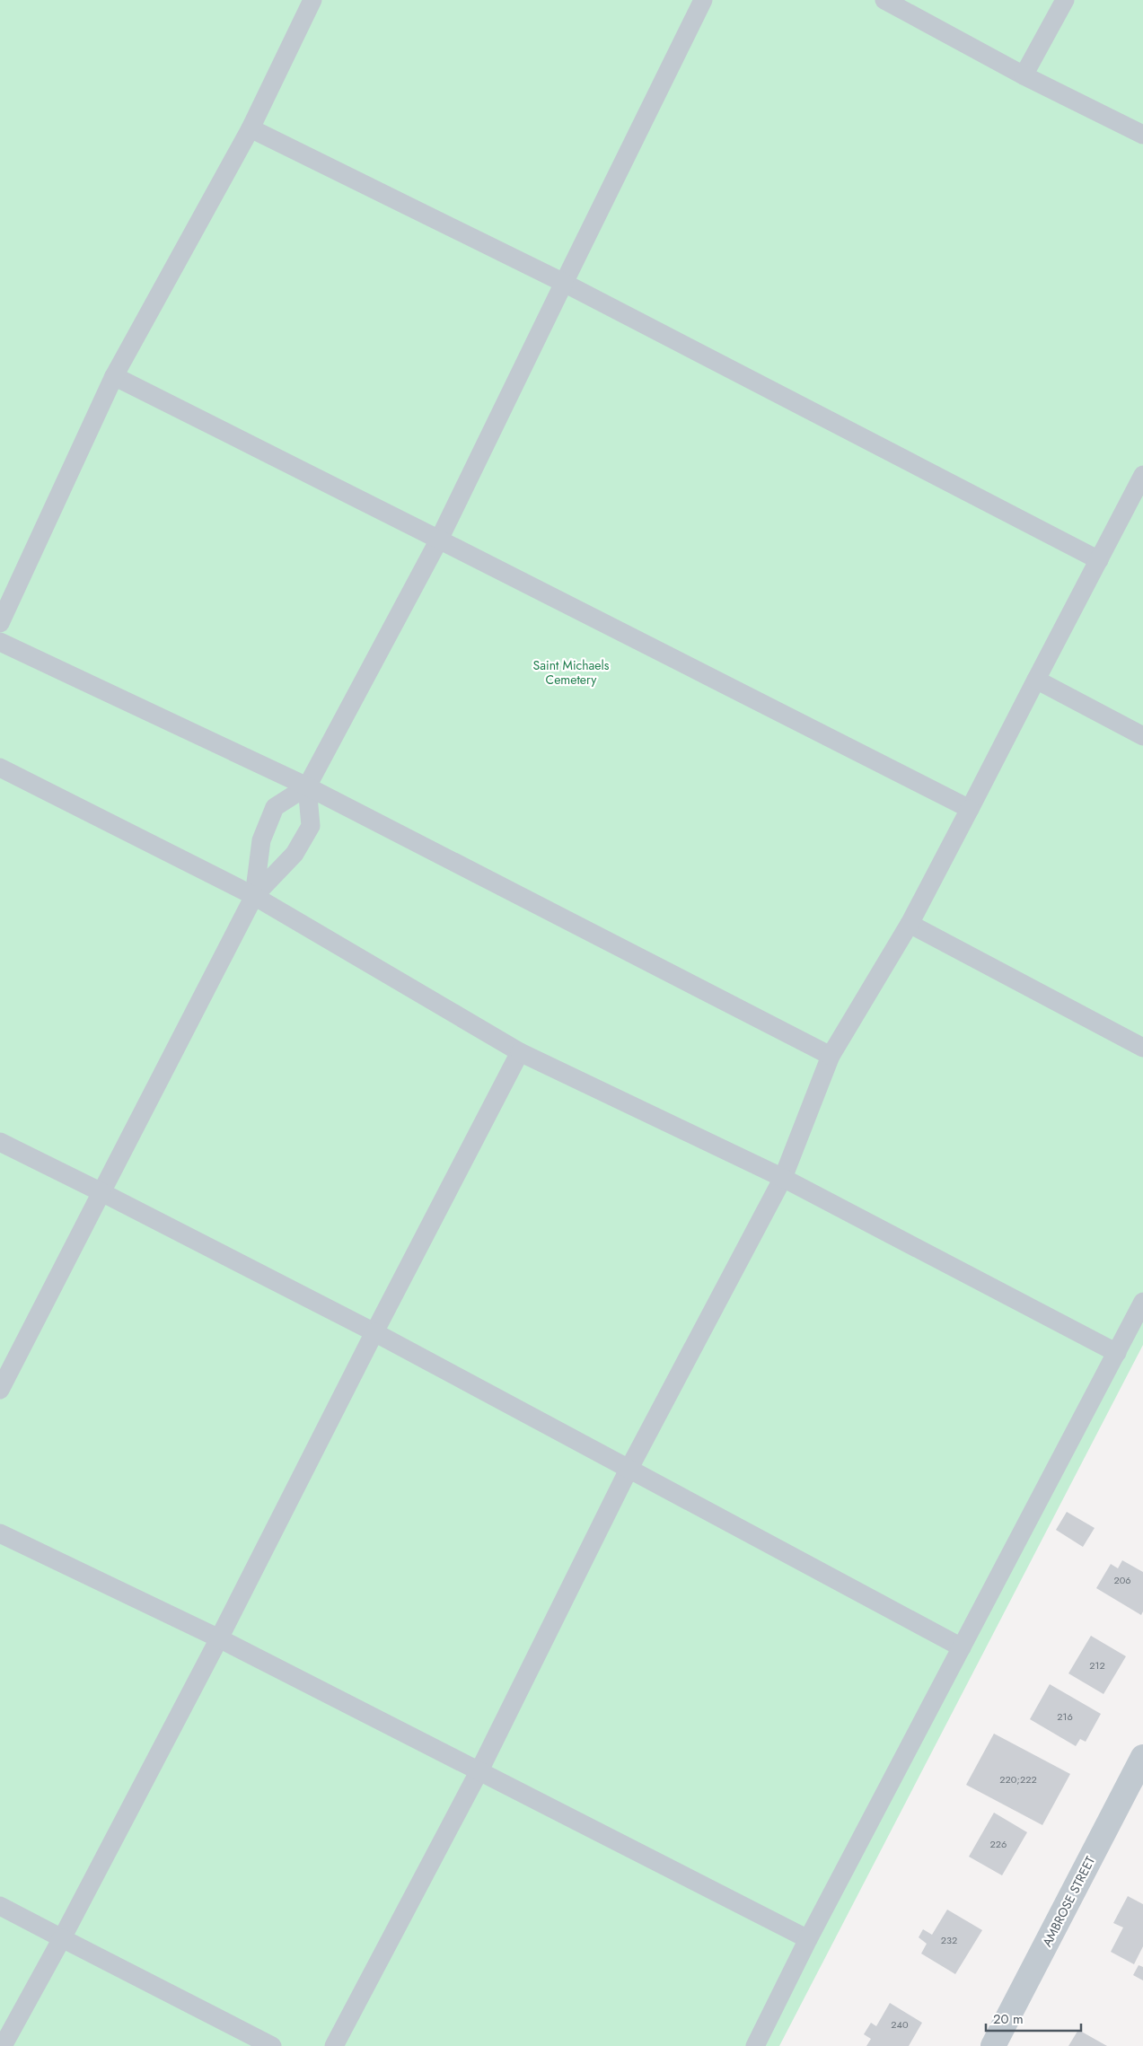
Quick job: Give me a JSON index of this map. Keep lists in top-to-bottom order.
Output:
{
  "streets": {
    "street": ["AMBROSE STREET"]
  },
  "parks": ["Saint Michaels Cemetery"],
  "house_numbers": [
    "206",
    "212",
    "216",
    "220;222",
    "226",
    "232",
    "240"
  ],
  "scale_bar": "20 m"
}
